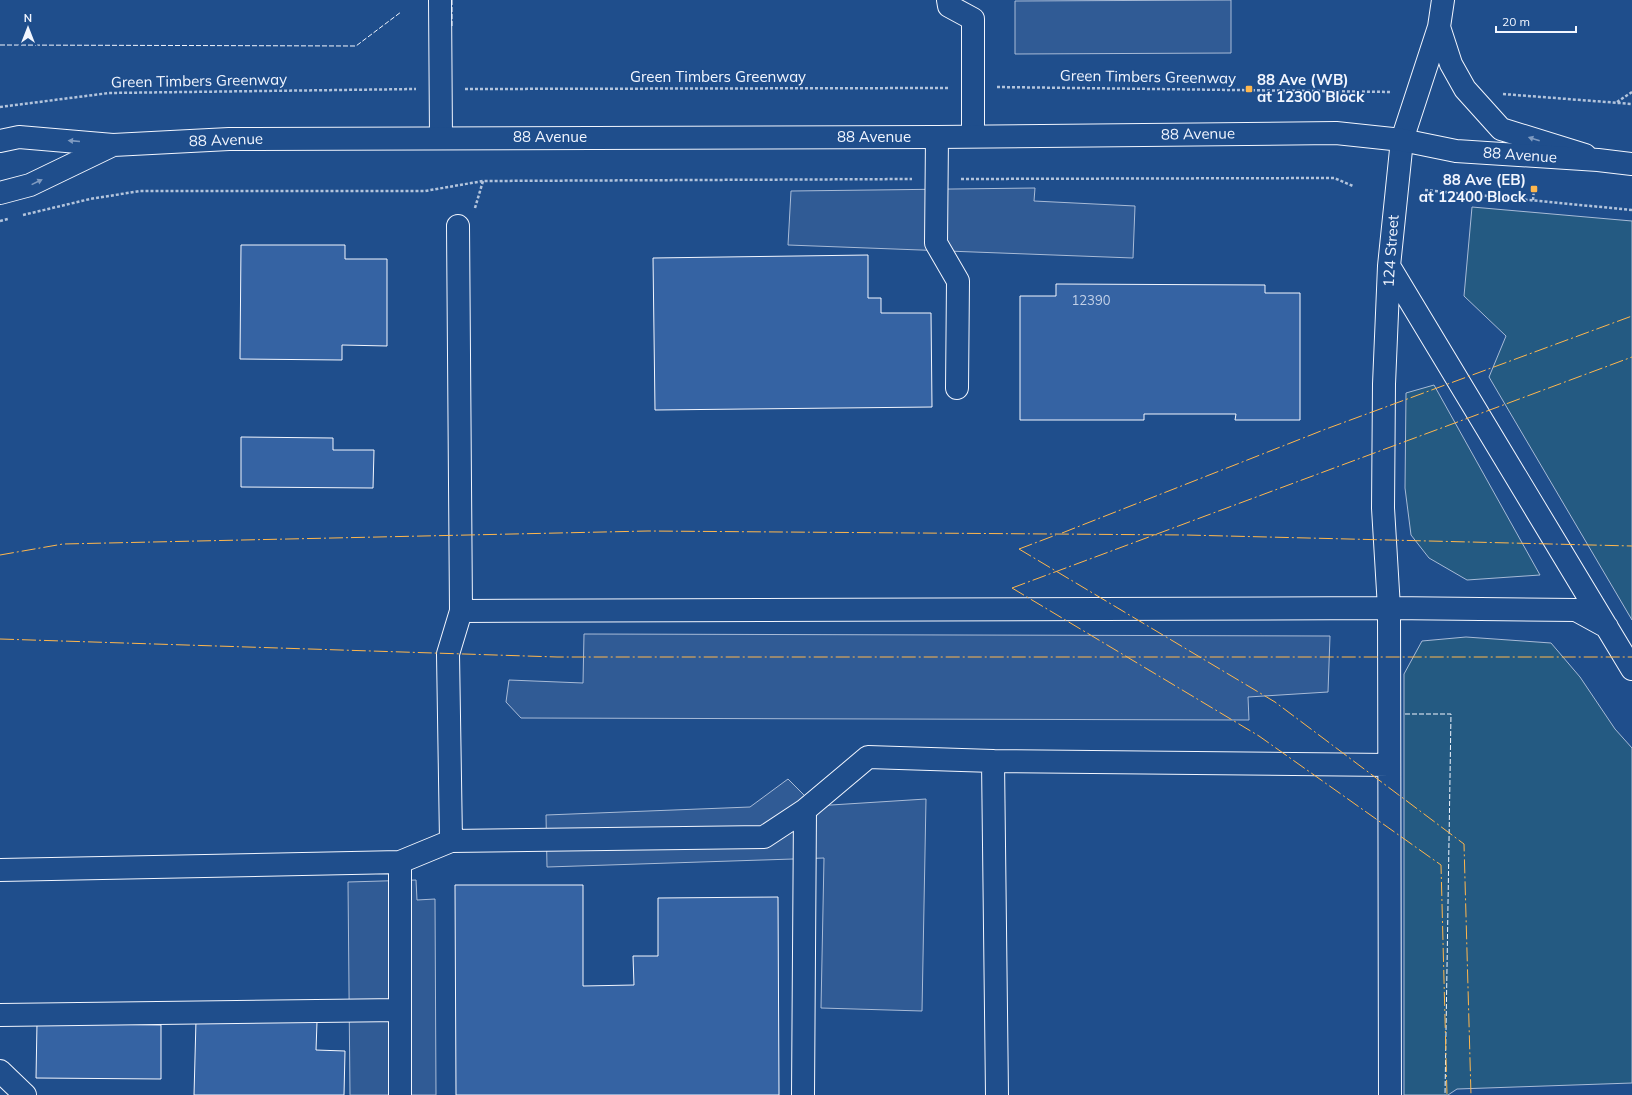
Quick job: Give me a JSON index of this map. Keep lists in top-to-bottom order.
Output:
{
  "streets": {
    "main road": ["88 Avenue", "124 Street"],
    "path": ["Green Timbers Greenway"]
  },
  "crossings": [
    ["88 Avenue", "124 Street"]
  ],
  "places": {
    "transit": ["88 Ave (WB) at 12300 Block", "88 Ave (EB) at 12400 Block"]
  },
  "house_numbers": ["12390"],
  "scale_bar": "20 m",
  "north": "top"
}
